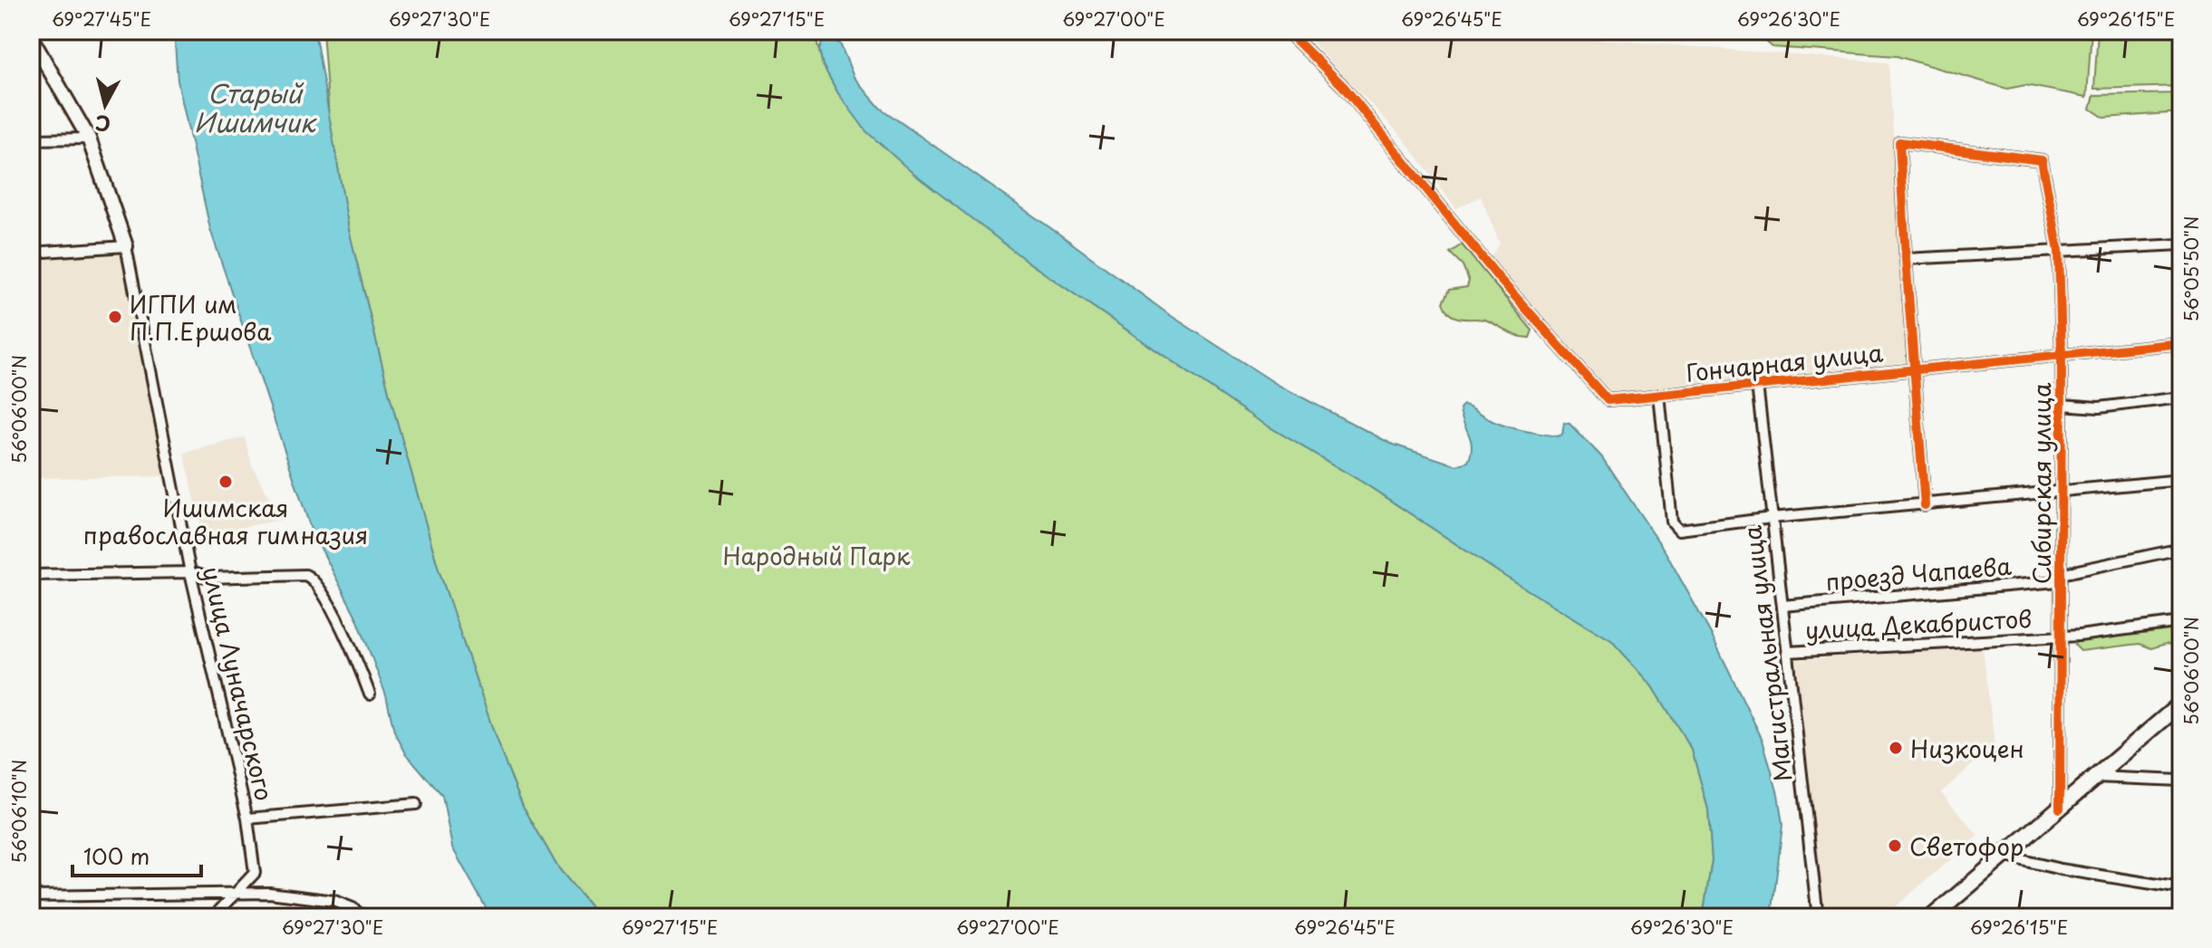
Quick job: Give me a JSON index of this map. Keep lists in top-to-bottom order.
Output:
{
  "streets": {
    "street": [
      "Гончарная улица",
      "Сибирская улица",
      "проезд Чапаева",
      "улица Декабристов",
      "Магистральная улица",
      "улица Луначарского"
    ]
  },
  "crossings": [
    ["Гончарная улица", "Сибирская улица"],
    ["Гончарная улица", "Магистральная улица"],
    ["Сибирская улица", "проезд Чапаева"],
    ["Сибирская улица", "улица Декабристов"],
    ["проезд Чапаева", "Магистральная улица"],
    ["улица Декабристов", "Магистральная улица"]
  ],
  "water": ["Старый Ишимчик"],
  "parks": ["Народный Парк"],
  "places": [
    "ИГПИ им П.П.Ершова",
    "Ишимская православная гимназия",
    "Низкоцен",
    "Светофор"
  ],
  "scale_bar": "100 m",
  "north": "bottom",
  "coordinates": [
    "69°27'45\"E",
    "69°27'30\"E",
    "69°27'15\"E",
    "69°27'00\"E",
    "69°26'45\"E",
    "69°26'30\"E",
    "69°26'15\"E",
    "56°05'50\"N",
    "56°06'00\"N",
    "56°06'10\"N"
  ]
}
